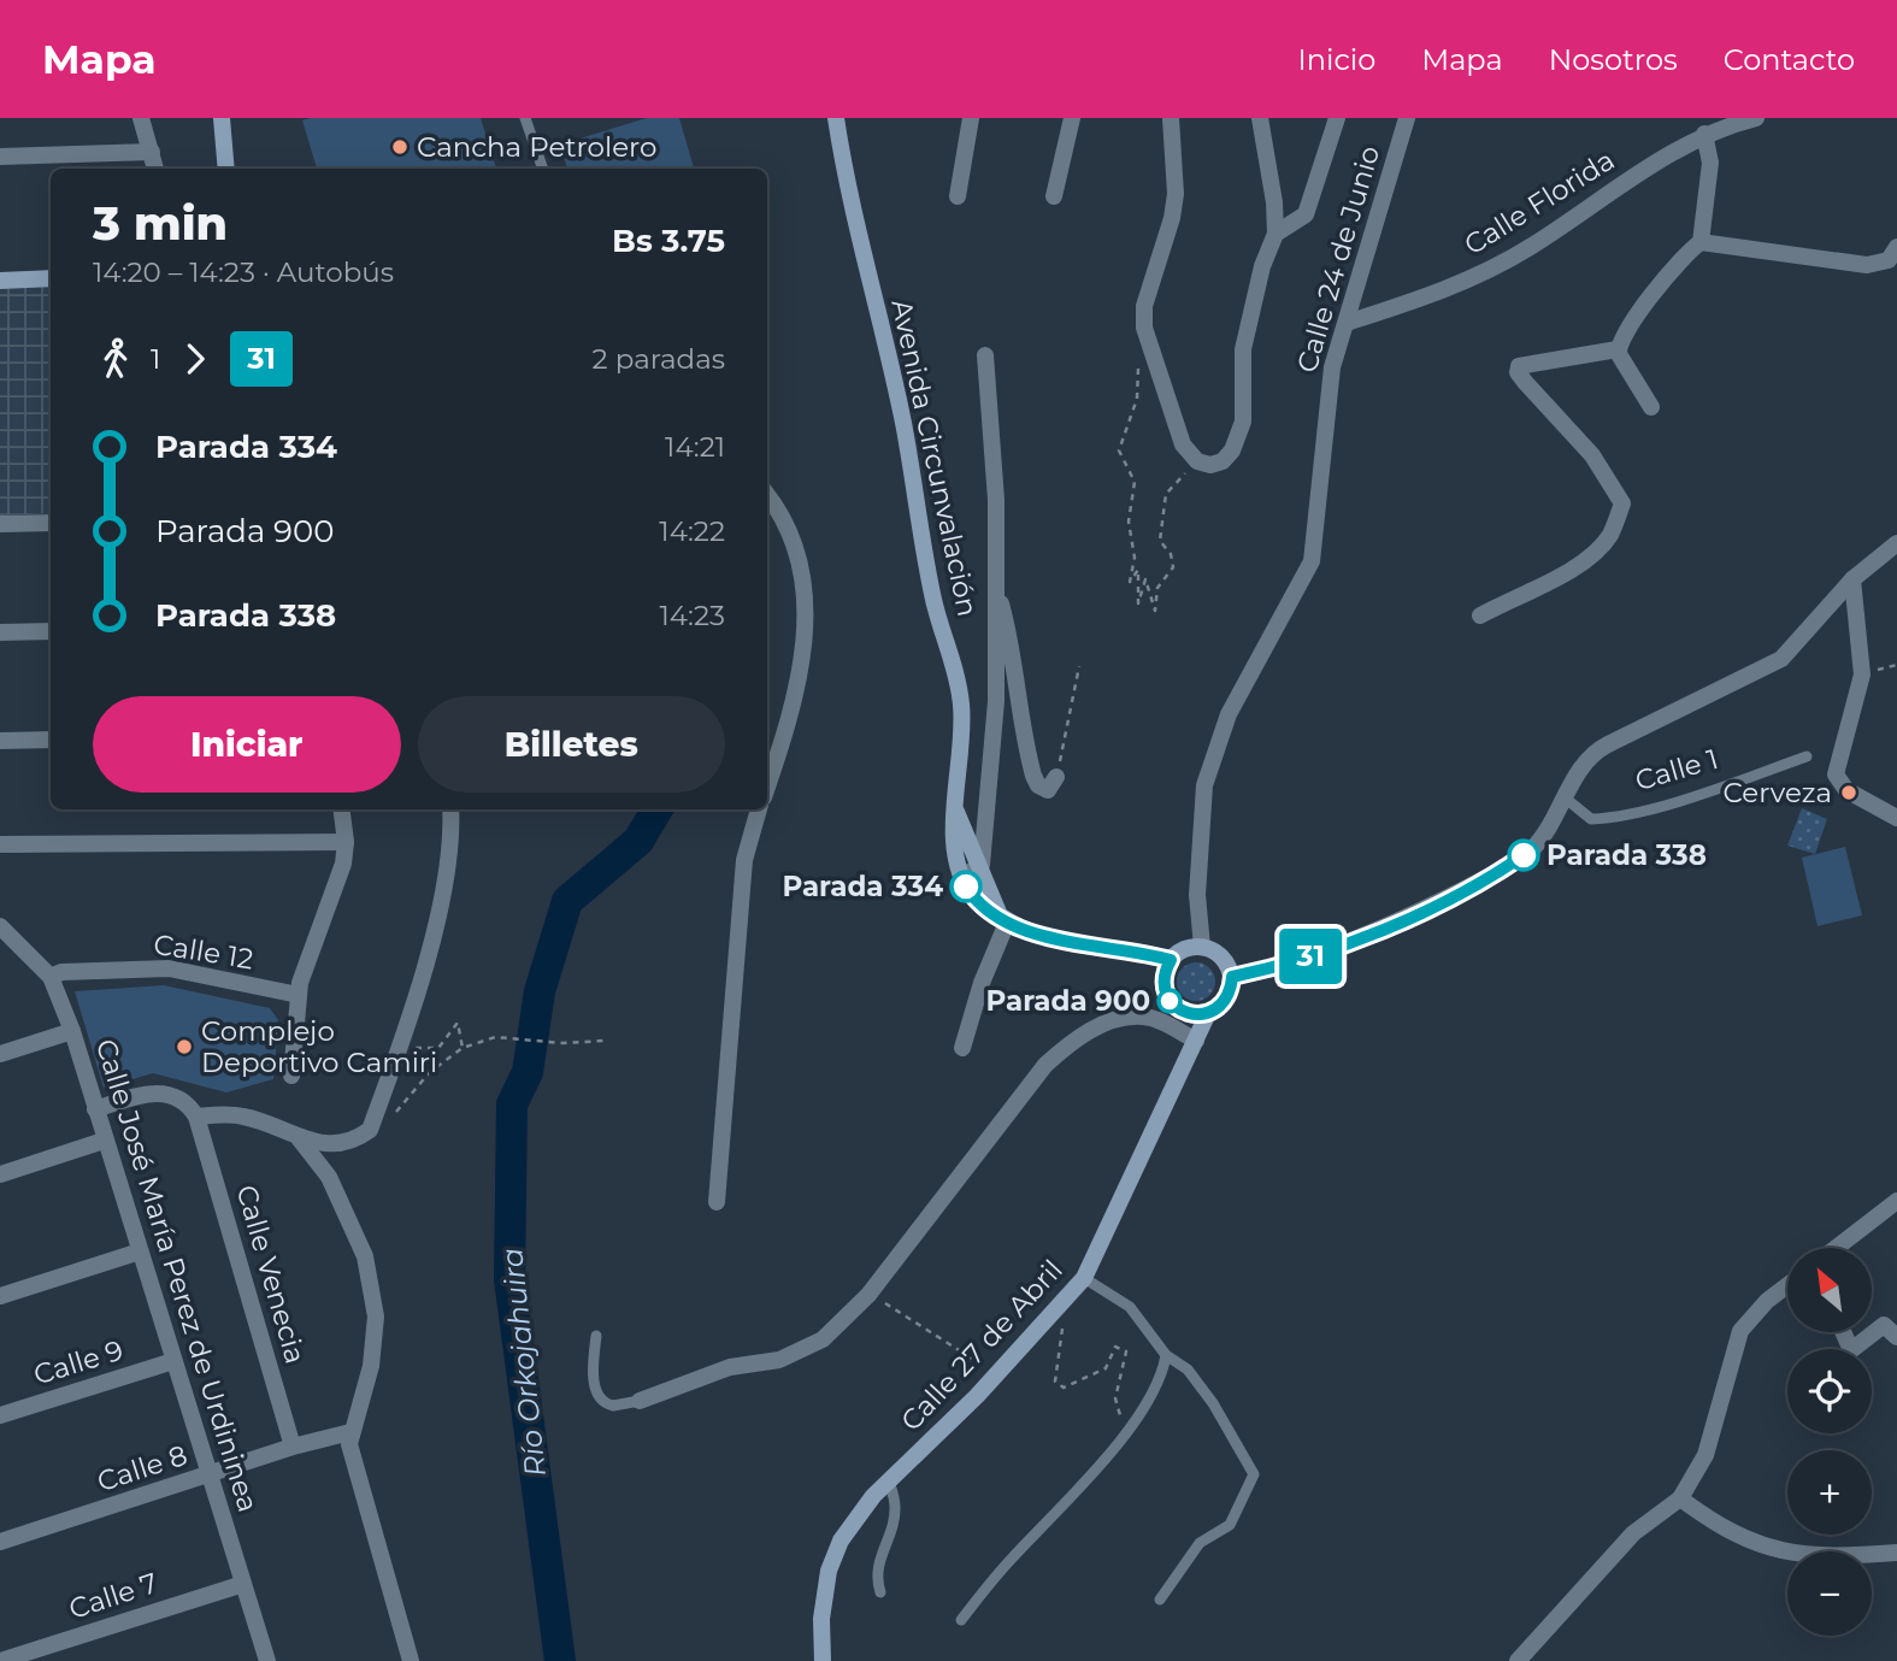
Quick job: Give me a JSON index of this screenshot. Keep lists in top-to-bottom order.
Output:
{
  "streets": {
    "main road": ["Avenida Circunvalación", "Calle 27 de Abril"],
    "street": [
      "Calle Florida",
      "Calle 24 de Junio",
      "Calle 12",
      "Calle Venecia",
      "Calle José María Perez de Urdininea",
      "Calle 9",
      "Calle 8",
      "Calle 7"
    ],
    "lane": ["Calle 1"]
  },
  "crossings": [
    ["Calle Florida", "Calle 24 de Junio"],
    ["Calle 24 de Junio", "Avenida Circunvalación"],
    ["Calle 24 de Junio", "Calle 27 de Abril"],
    ["Avenida Circunvalación", "Calle 27 de Abril"],
    ["Calle 12", "Calle José María Perez de Urdininea"],
    ["Calle Venecia", "Calle 8"],
    ["Calle José María Perez de Urdininea", "Calle 9"],
    ["Calle José María Perez de Urdininea", "Calle 8"],
    ["Calle José María Perez de Urdininea", "Calle 7"]
  ],
  "water": ["Río Orkojahuira"],
  "places": [
    "Cancha Petrolero",
    "Cerveza",
    "Parada 338",
    "Parada 334",
    "Parada 900",
    "Complejo Deportivo Camiri"
  ],
  "lines": ["bus line 31"],
  "north": "top left",
  "page": {
    "header": "Mapa",
    "nav": [
      "Inicio",
      "Mapa",
      "Nosotros",
      "Contacto"
    ],
    "on_map": "31",
    "heading": ["3 min", "14:20 – 14:23 · Autobús", "Bs 3.75"],
    "legs": ["1", "31", "2 paradas"],
    "list": [
      {
        "name": "Parada 334",
        "value": "14:21"
      },
      {
        "name": "Parada 900",
        "value": "14:22"
      },
      {
        "name": "Parada 338",
        "value": "14:23"
      }
    ],
    "buttons": ["Iniciar", "Billetes"],
    "map_buttons": ["+", "−"]
  }
}
